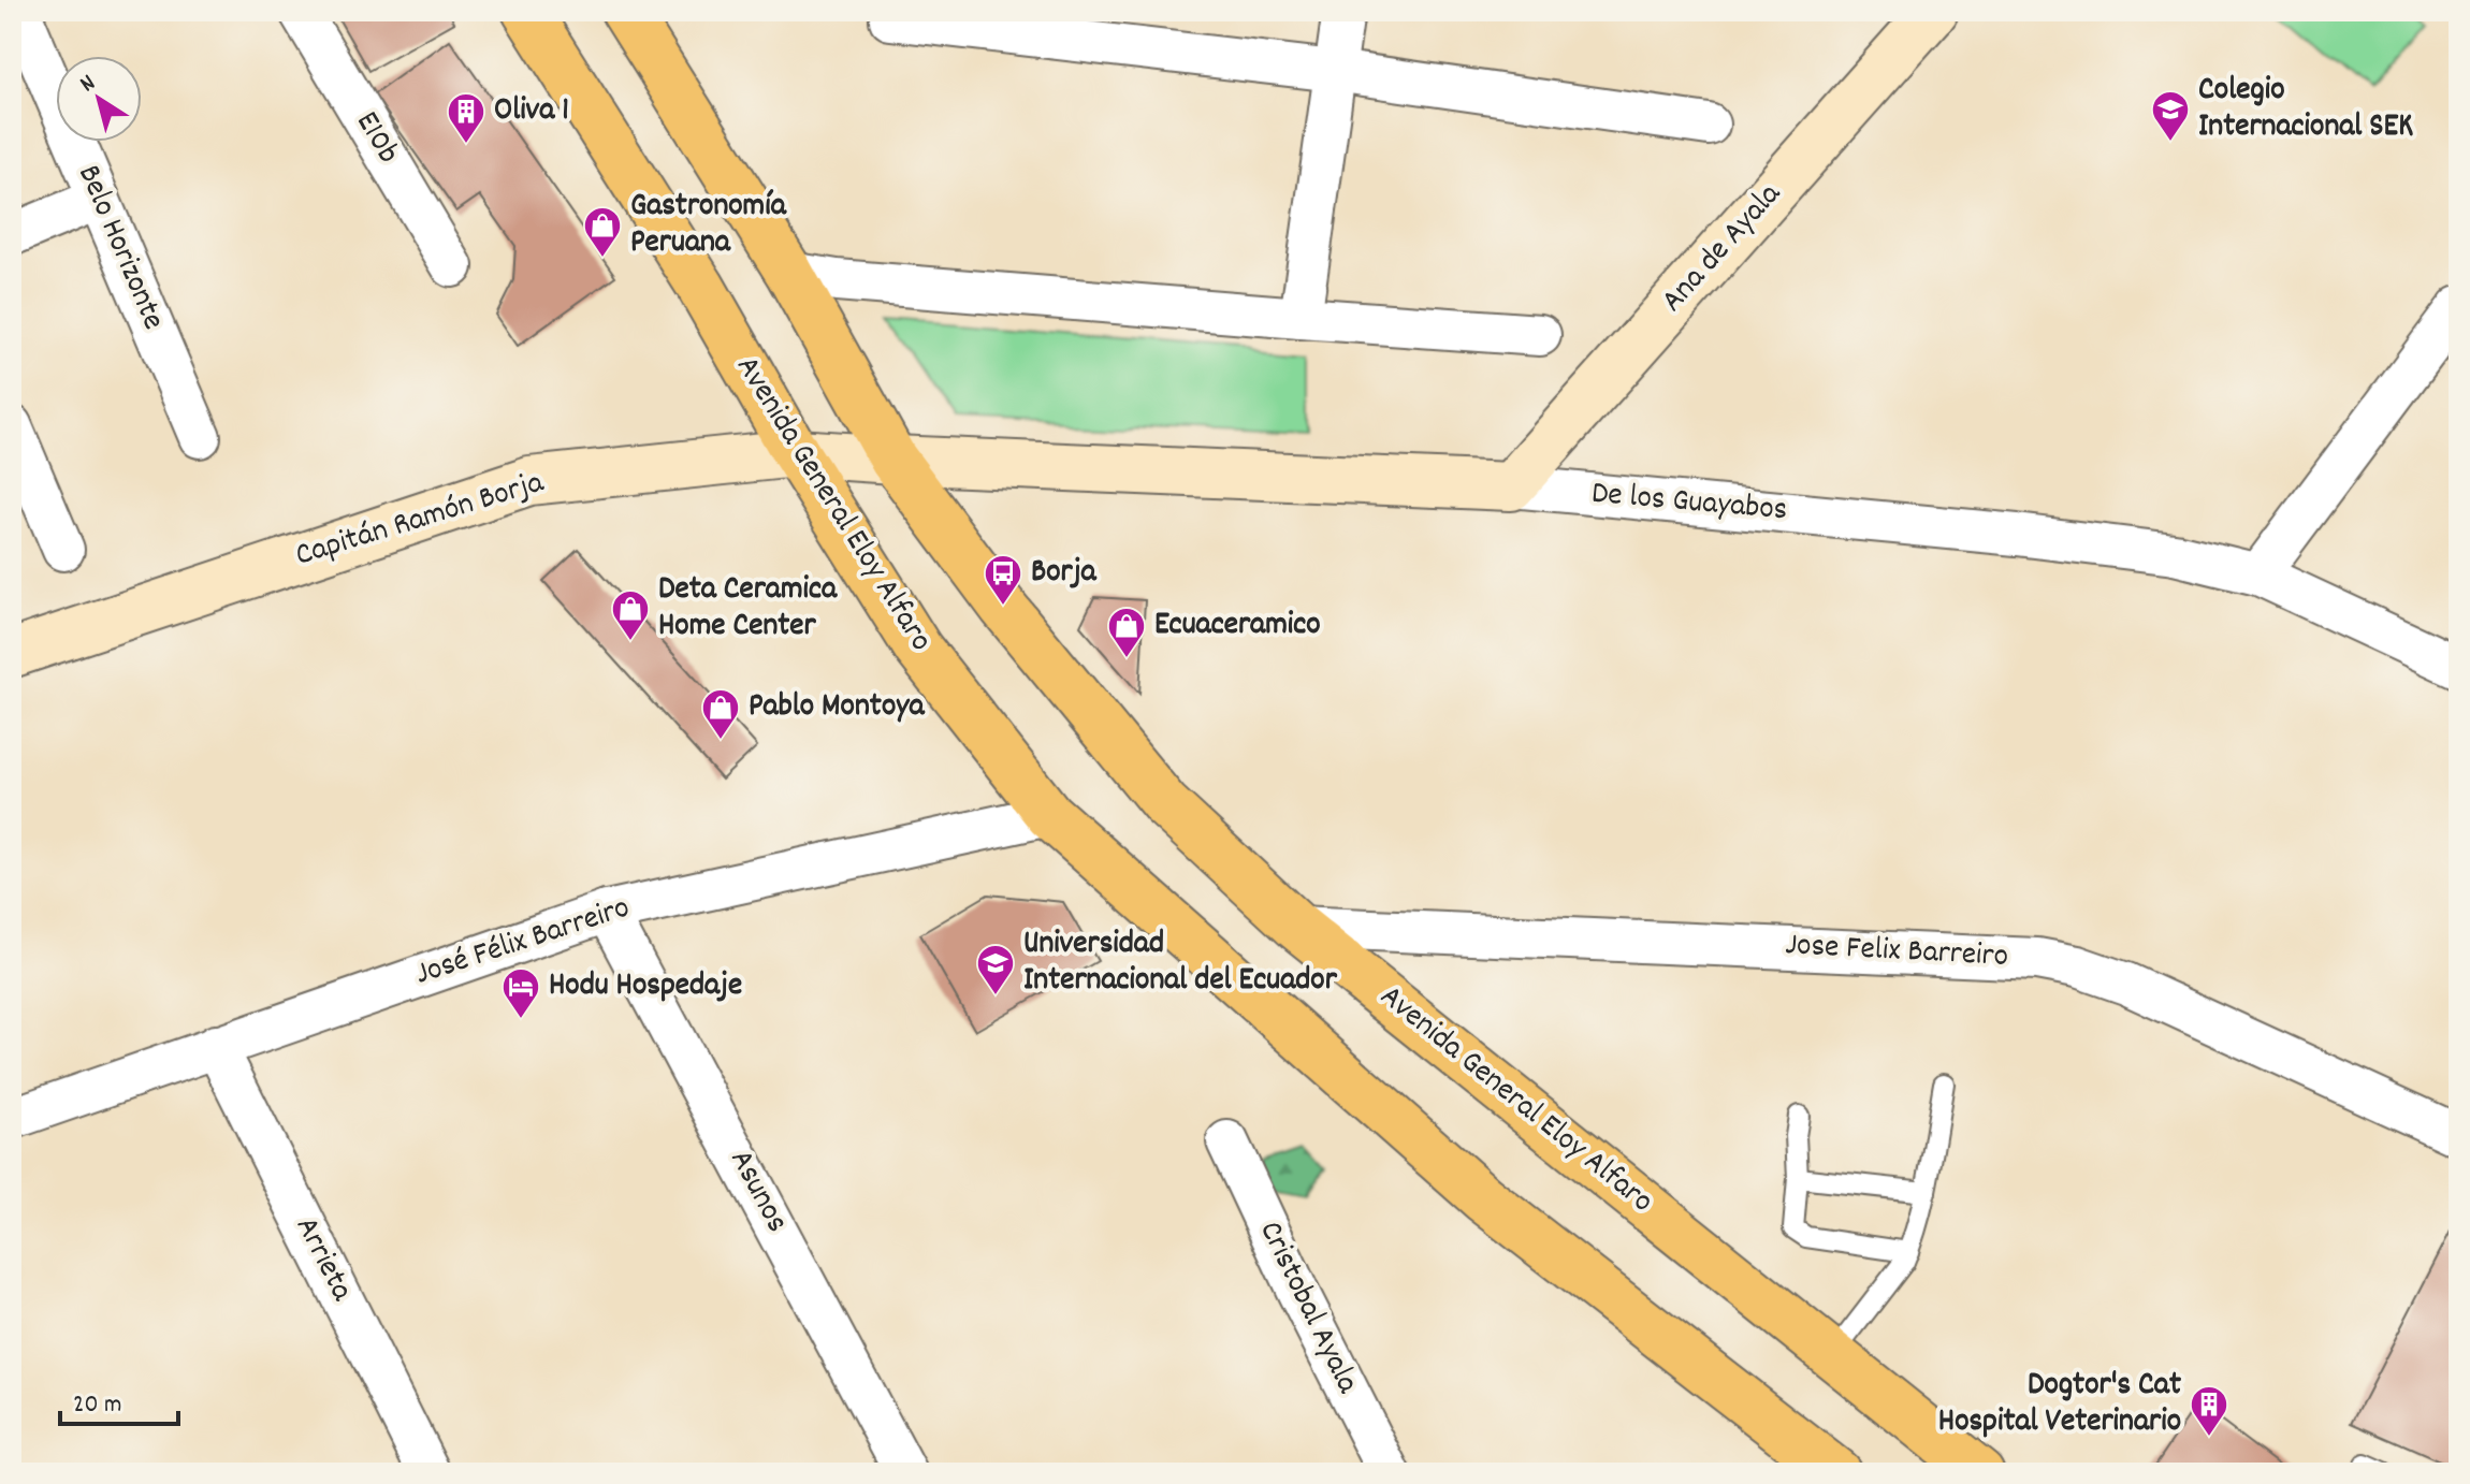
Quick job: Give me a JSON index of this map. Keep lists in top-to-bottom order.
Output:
{
  "streets": {
    "main road": ["Avenida General Eloy Alfaro"],
    "street": [
      "E10b",
      "Belo Horizonte",
      "Ana de Ayala",
      "De los Guayabos",
      "Capitán Ramón Borja",
      "José Félix Barreiro",
      "Jose Felix Barreiro",
      "Asunos",
      "Arrieta",
      "Cristobal Ayala"
    ]
  },
  "crossings": [
    ["Ana de Ayala", "De los Guayabos"],
    ["De los Guayabos", "Avenida General Eloy Alfaro"],
    ["De los Guayabos", "Capitán Ramón Borja"],
    ["Avenida General Eloy Alfaro", "Capitán Ramón Borja"],
    ["Avenida General Eloy Alfaro", "José Félix Barreiro"],
    ["Avenida General Eloy Alfaro", "Jose Felix Barreiro"],
    ["José Félix Barreiro", "Asunos"],
    ["José Félix Barreiro", "Arrieta"]
  ],
  "places": {
    "school or university": ["Colegio Internacional SEK", "Universidad Internacional del Ecuador"],
    "building": ["Oliva 1", "Dogtor's Cat Hospital Veterinario"],
    "shop": [
      "Gastronomía Peruana",
      "Deta Ceramica Home Center",
      "Ecuaceramico",
      "Pablo Montoya"
    ],
    "bus stop": ["Borja"],
    "hotel": ["Hodu Hospedaje"]
  },
  "scale_bar": "20 m",
  "north": "top left"
}
